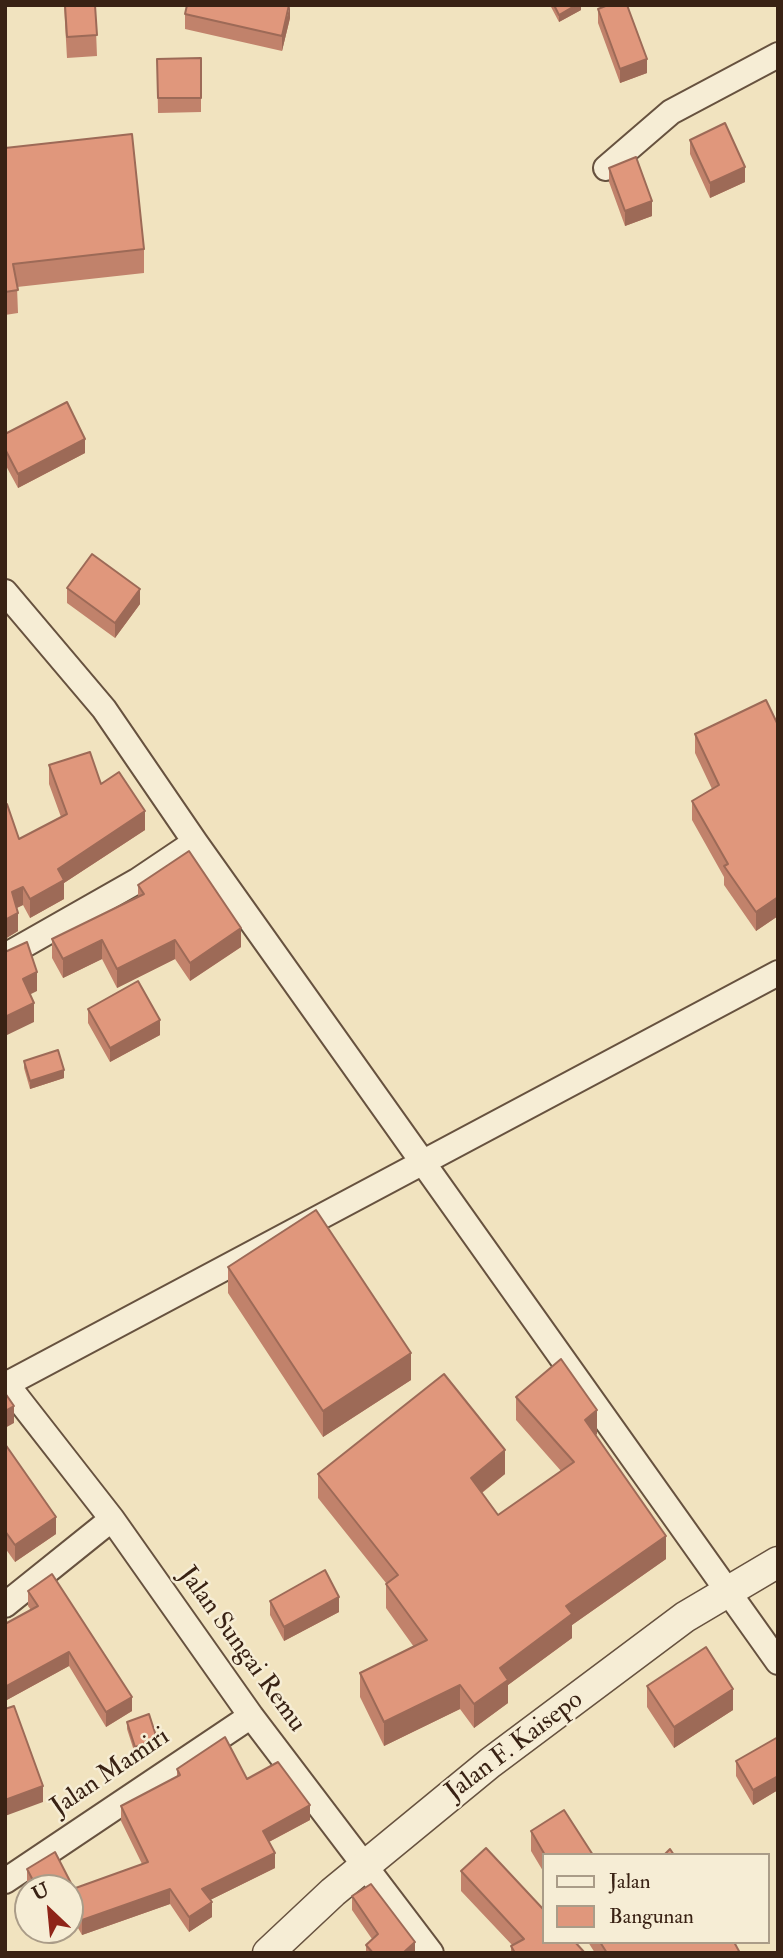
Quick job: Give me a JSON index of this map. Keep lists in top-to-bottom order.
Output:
{
  "streets": {
    "street": ["Jalan Sungai Remu", "Jalan F. Kaisepo", "Jalan Mamiri"]
  },
  "crossings": [
    ["Jalan Sungai Remu", "Jalan F. Kaisepo"],
    ["Jalan Sungai Remu", "Jalan Mamiri"]
  ],
  "legend": ["Jalan", "Bangunan"],
  "north": "top left"
}
